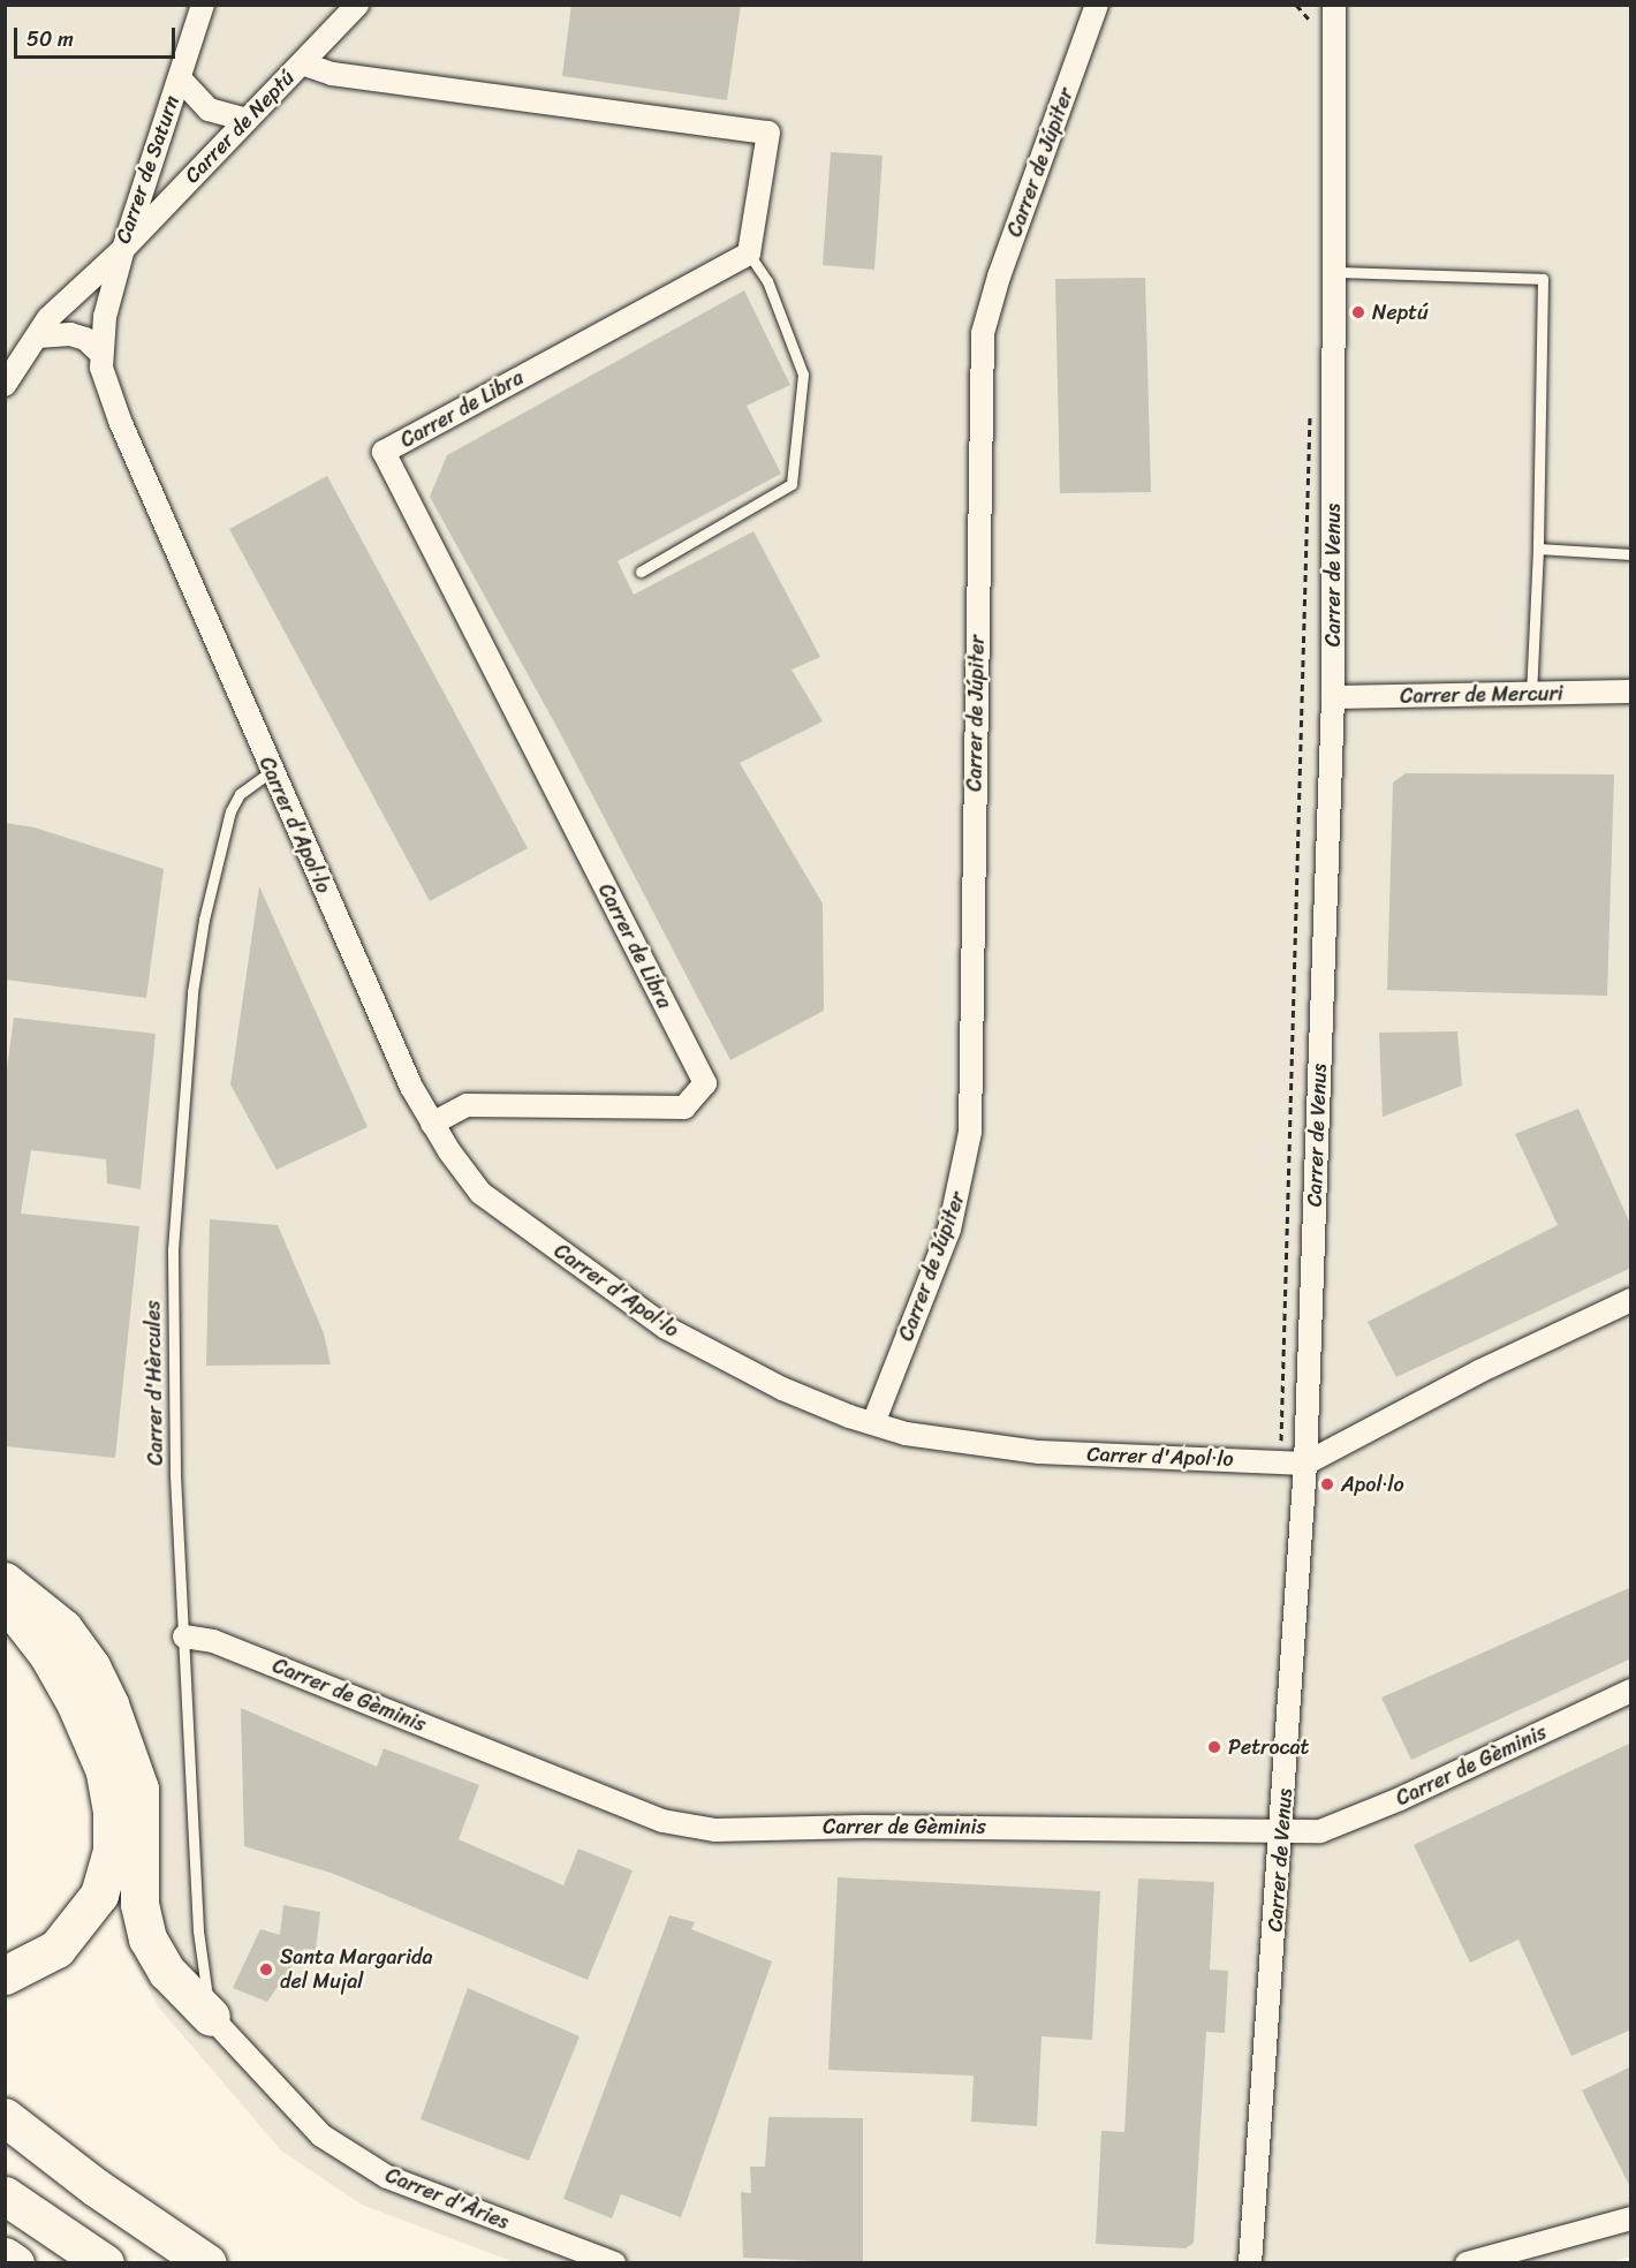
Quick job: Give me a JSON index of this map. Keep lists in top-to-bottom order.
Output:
{
  "streets": {
    "street": [
      "Carrer de Neptú",
      "Carrer de Júpiter",
      "Carrer de Saturn",
      "Carrer de Libra",
      "Carrer de Venus",
      "Carrer de Mercuri",
      "Carrer d'Apol·lo",
      "Carrer de Gèminis",
      "Carrer d'Àries"
    ],
    "lane": ["Carrer d'Hèrcules"]
  },
  "crossings": [
    ["Carrer de Neptú", "Carrer de Saturn"],
    ["Carrer de Neptú", "Carrer d'Apol·lo"],
    ["Carrer de Júpiter", "Carrer d'Apol·lo"],
    ["Carrer de Saturn", "Carrer d'Apol·lo"],
    ["Carrer de Libra", "Carrer d'Apol·lo"],
    ["Carrer de Venus", "Carrer de Mercuri"],
    ["Carrer de Venus", "Carrer d'Apol·lo"],
    ["Carrer de Venus", "Carrer de Gèminis"],
    ["Carrer d'Apol·lo", "Carrer d'Hèrcules"],
    ["Carrer d'Hèrcules", "Carrer de Gèminis"],
    ["Carrer d'Hèrcules", "Carrer d'Àries"]
  ],
  "places": [
    "Neptú",
    "Apol·lo",
    "Petrocat",
    "Santa Margarida del Mujal"
  ],
  "scale_bar": "50 m"
}
